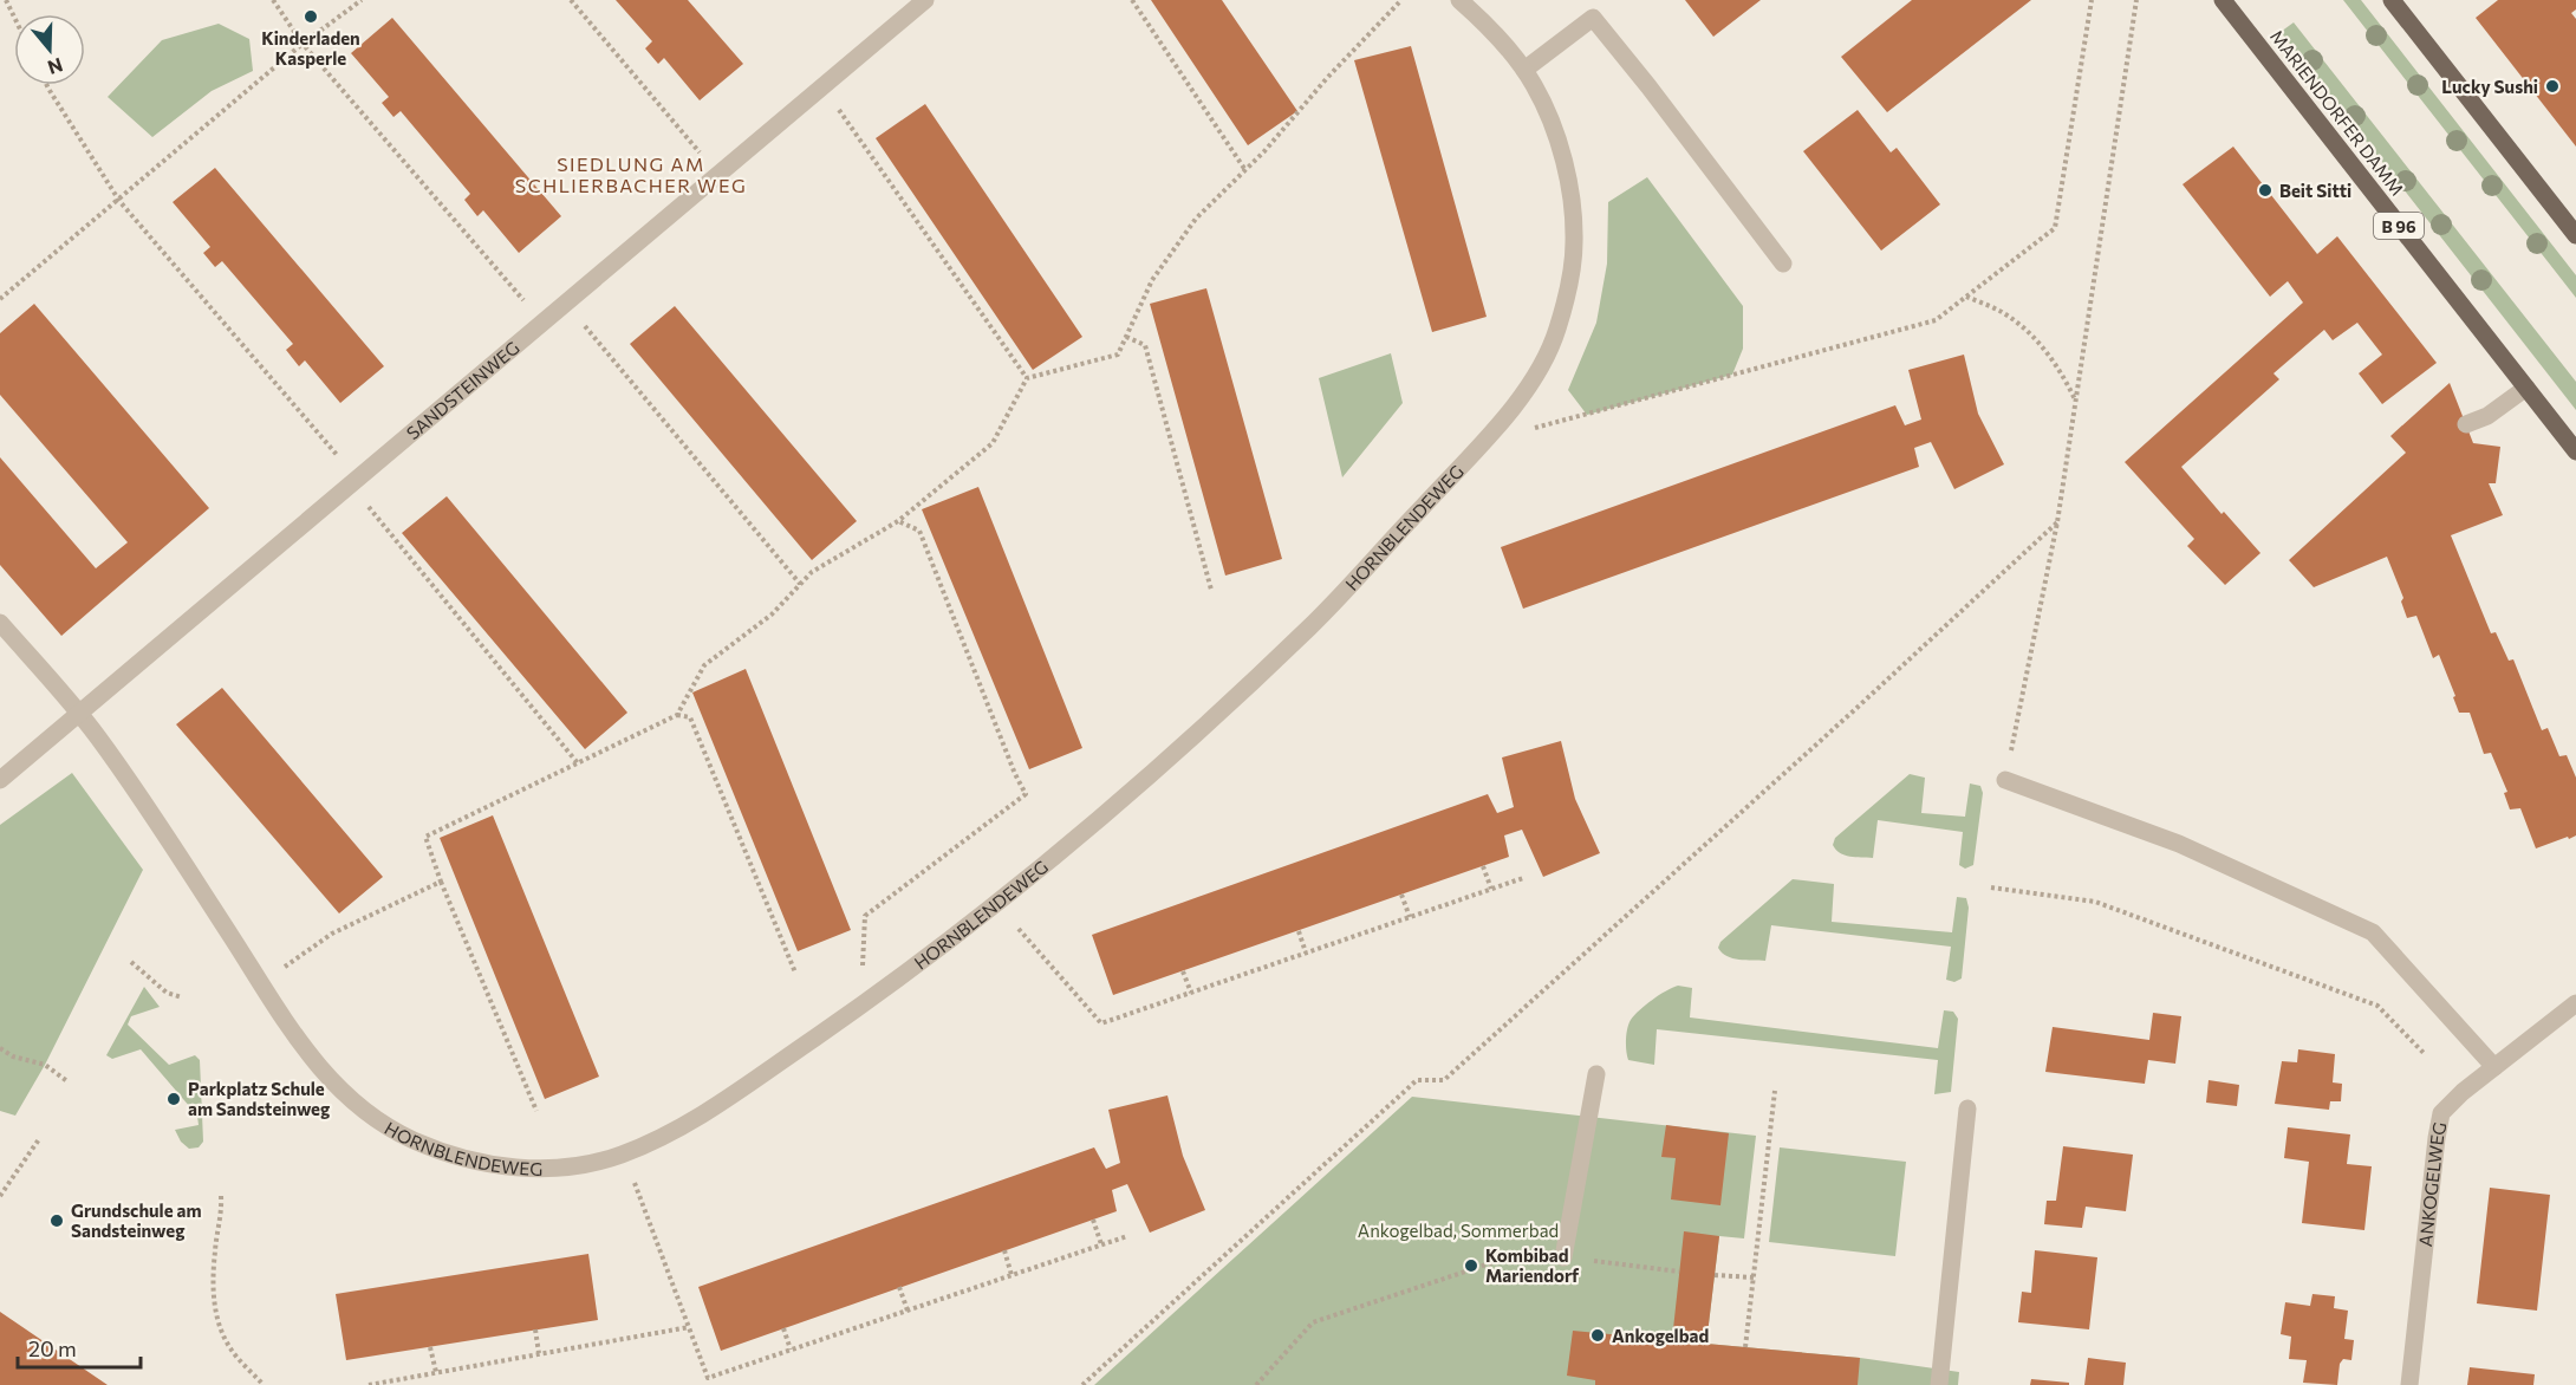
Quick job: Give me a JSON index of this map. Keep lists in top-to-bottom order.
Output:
{
  "streets": {
    "main road": ["MARIENDORFER DAMM", "B 96"],
    "street": ["SANDSTEINWEG", "HORNBLENDEWEG", "ANKOGELWEG"]
  },
  "crossings": [
    ["SANDSTEINWEG", "HORNBLENDEWEG"]
  ],
  "districts": ["SIEDLUNG AM SCHLIERBACHER WEG"],
  "parks": ["Ankogelbad, Sommerbad"],
  "places": [
    "Kinderladen Kasperle",
    "Lucky Sushi",
    "Beit Sitti",
    "Parkplatz Schule am Sandsteinweg",
    "Grundschule am Sandsteinweg",
    "Kombibad Mariendorf",
    "Ankogelbad"
  ],
  "scale_bar": "20 m",
  "north": "bottom"
}
